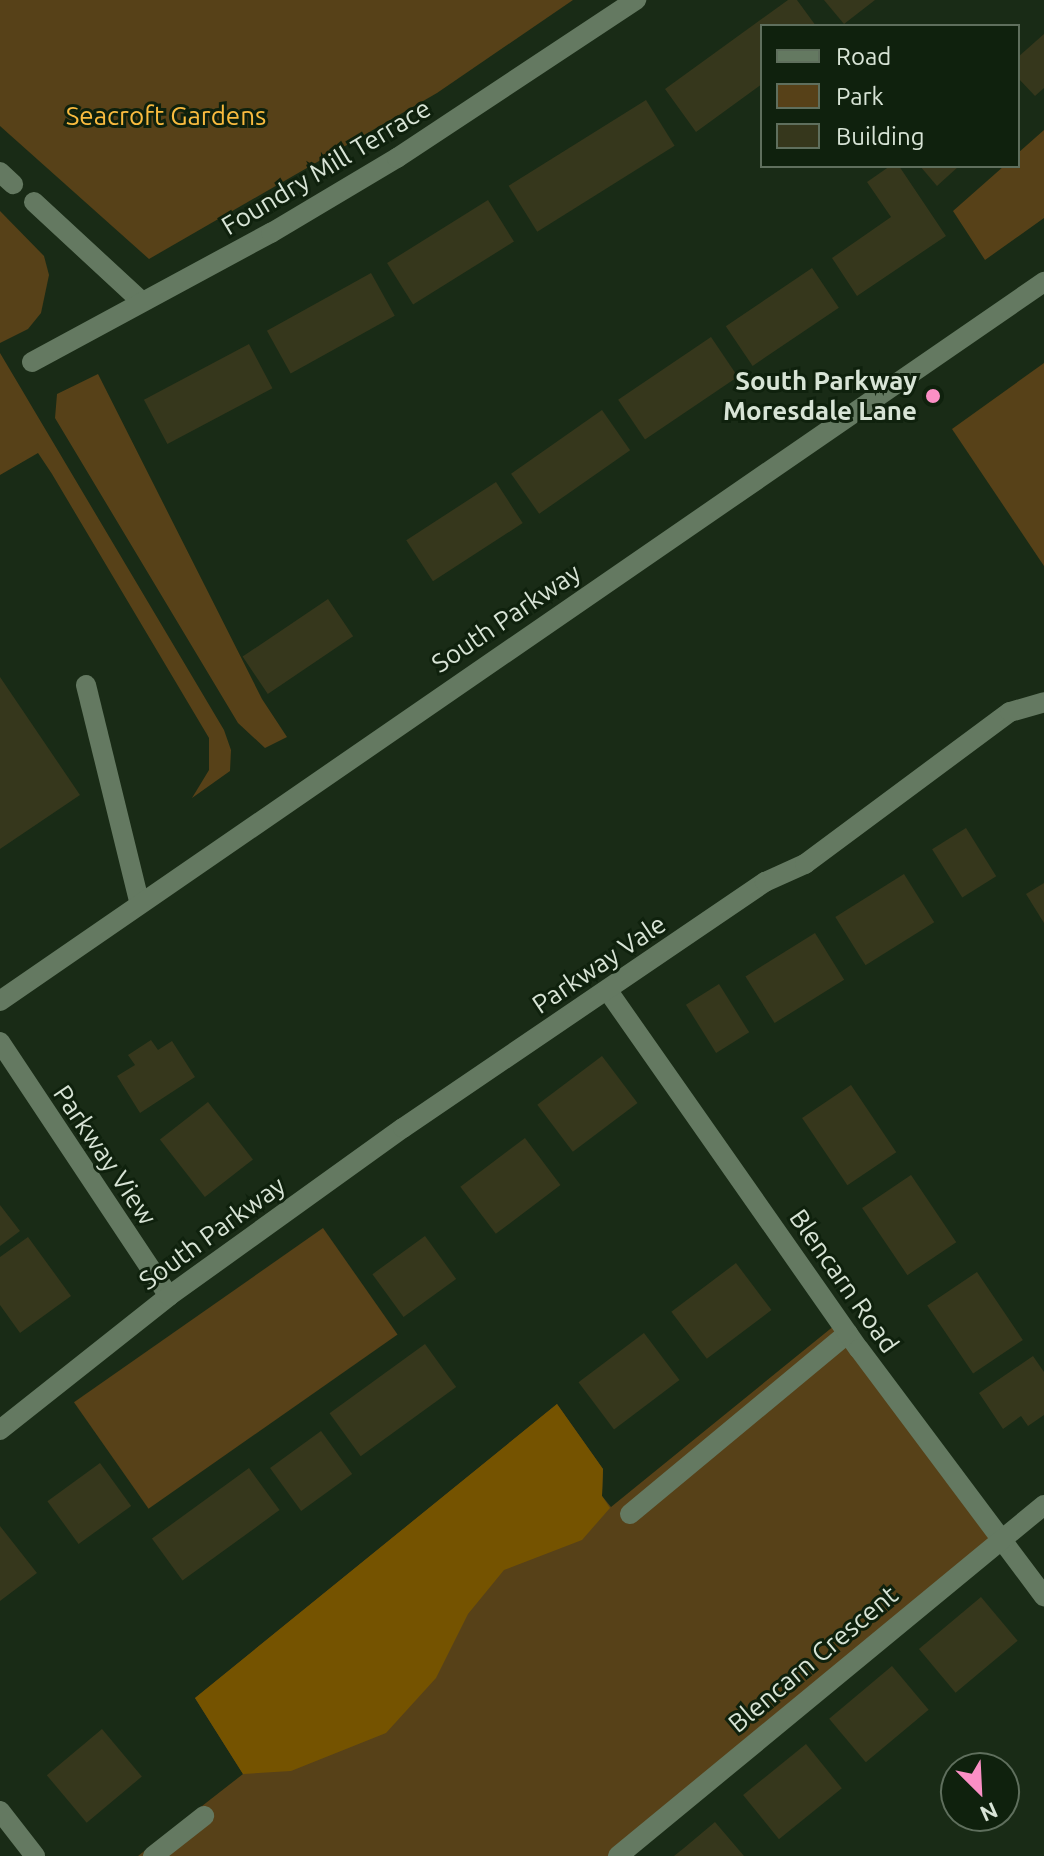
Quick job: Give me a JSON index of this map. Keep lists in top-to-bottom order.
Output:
{
  "streets": {
    "street": [
      "Foundry Mill Terrace",
      "South Parkway",
      "Parkway Vale",
      "Parkway View",
      "Blencarn Road",
      "Blencarn Crescent"
    ]
  },
  "crossings": [
    ["South Parkway", "Parkway Vale"],
    ["South Parkway", "Parkway View"],
    ["Parkway Vale", "Blencarn Road"],
    ["Blencarn Road", "Blencarn Crescent"]
  ],
  "parks": ["Seacroft Gardens"],
  "places": ["South Parkway Moresdale Lane"],
  "legend": ["Road", "Park", "Building"],
  "north": "bottom right"
}
